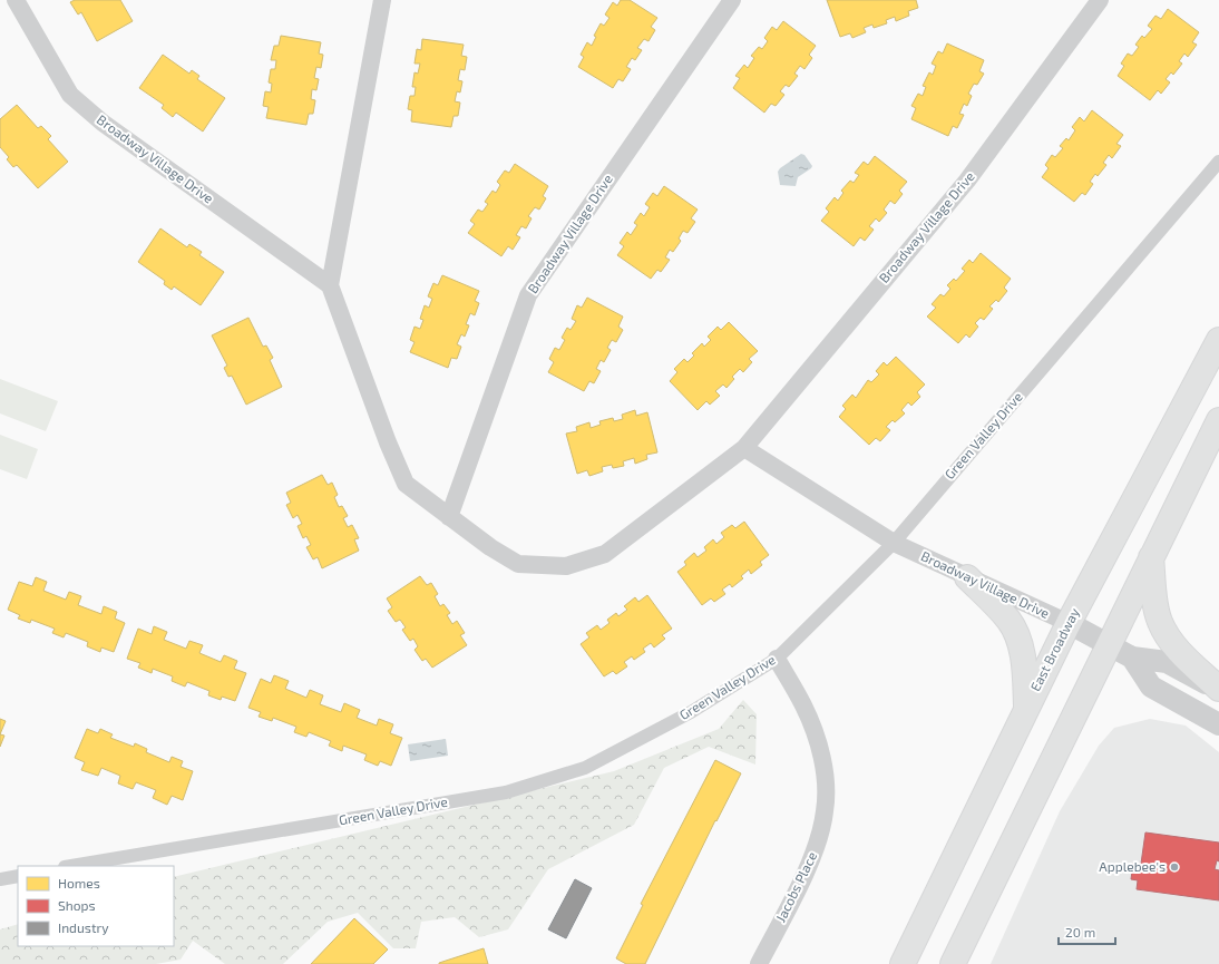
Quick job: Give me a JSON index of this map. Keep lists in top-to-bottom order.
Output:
{
  "streets": {
    "main road": ["East Broadway"],
    "street": ["Broadway Village Drive", "Green Valley Drive", "Jacobs Place"]
  },
  "crossings": [
    ["Broadway Village Drive", "Green Valley Drive"],
    ["Broadway Village Drive", "East Broadway"],
    ["Green Valley Drive", "Jacobs Place"]
  ],
  "places": ["Applebee's"],
  "legend": ["Homes", "Shops", "Industry"],
  "scale_bar": "20 m"
}
